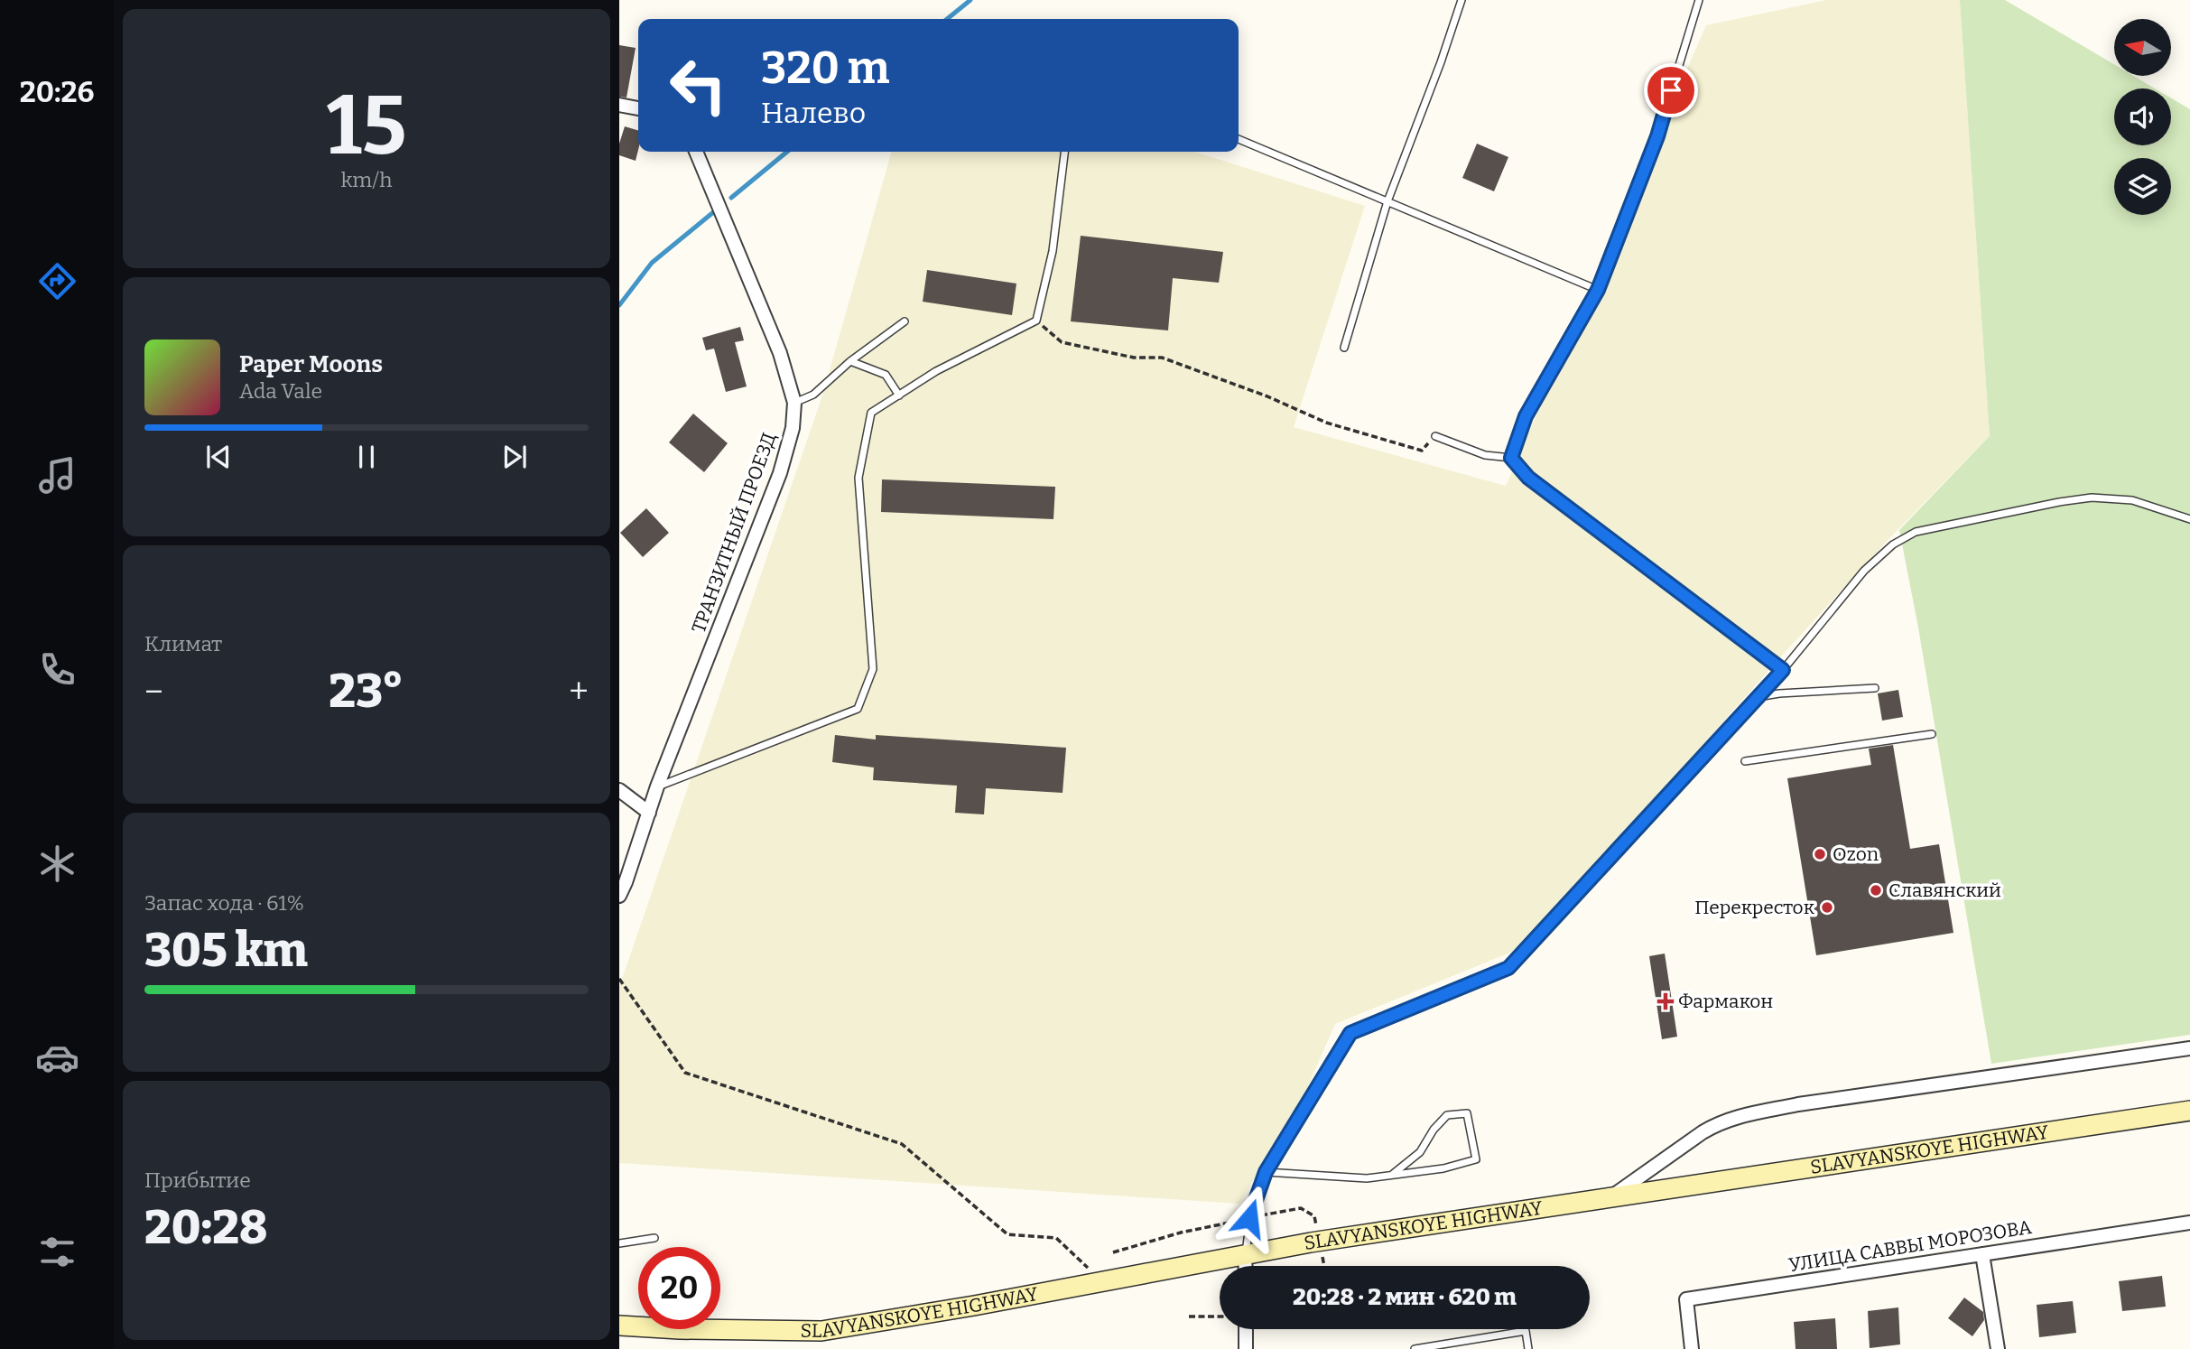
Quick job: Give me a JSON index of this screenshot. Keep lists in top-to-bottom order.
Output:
{
  "streets": {
    "main road": ["SLAVYANSKOYE HIGHWAY"],
    "street": ["ТРАНЗИТНЫЙ ПРОЕЗД", "УЛИЦА САВВЫ МОРОЗОВА"]
  },
  "places": {
    "other": ["Ozon", "Славянский", "Перекресток"],
    "health": ["Фармакон"]
  },
  "north": "left",
  "page": {
    "tabs": "20:26",
    "tile": [
      ["15", "km/h"],
      "Климат",
      ["Запас хода · 61%", "305 km"],
      ["Прибытие", "20:28"]
    ],
    "turn": ["320 m", "Налево"],
    "song": ["Paper Moons", "Ada Vale"],
    "heat": ["−", "23°", "+"],
    "limit": "20",
    "trip": "20:28 · 2 мин · 620 m"
  }
}
